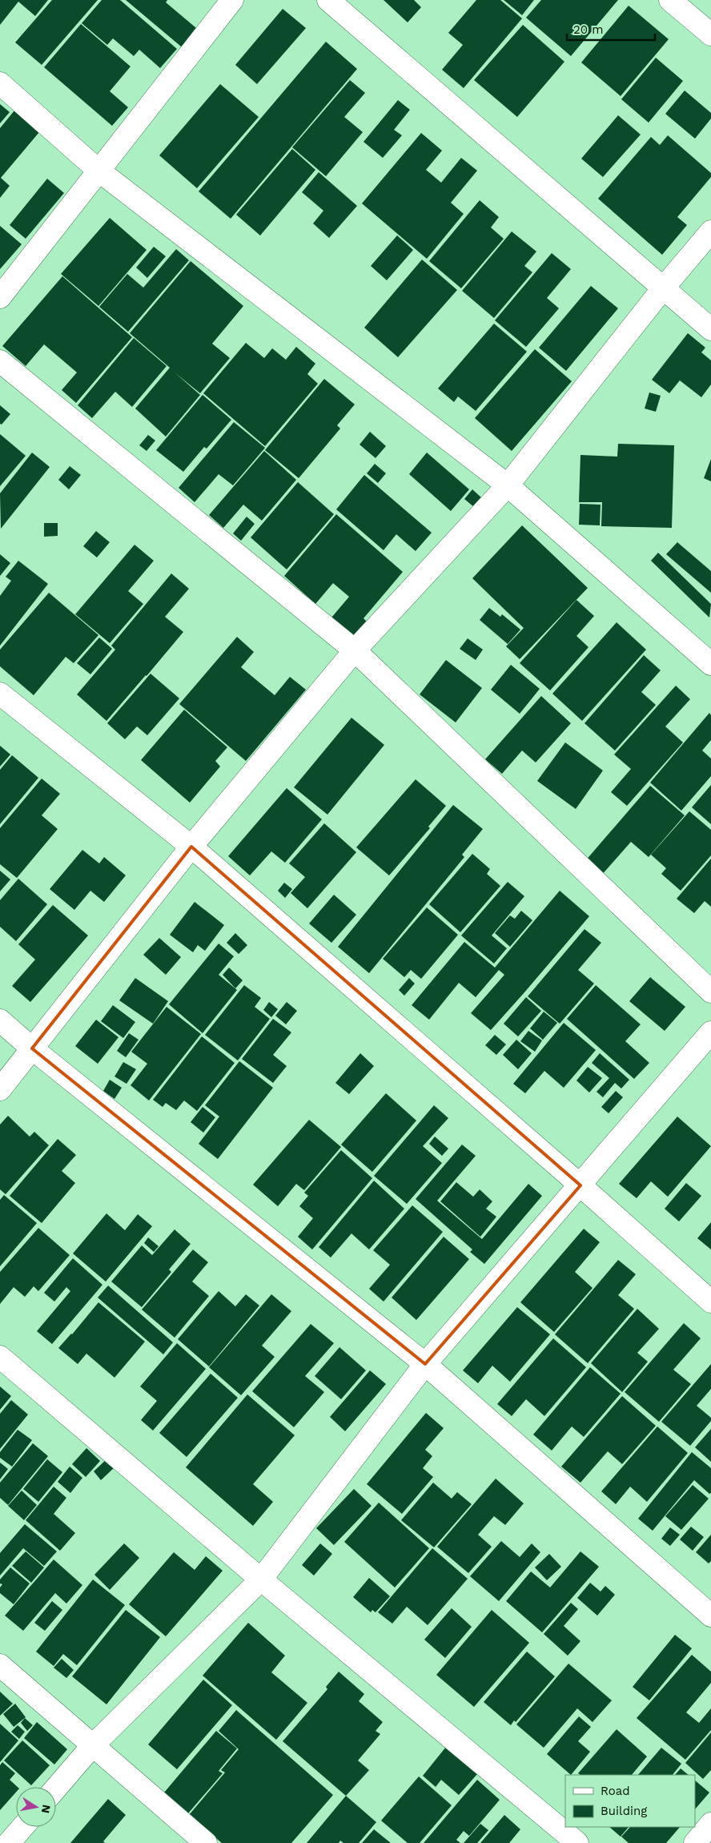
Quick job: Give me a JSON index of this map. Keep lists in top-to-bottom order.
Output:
{
  "legend": ["Road", "Building"],
  "scale_bar": "20 m",
  "north": "right"
}
